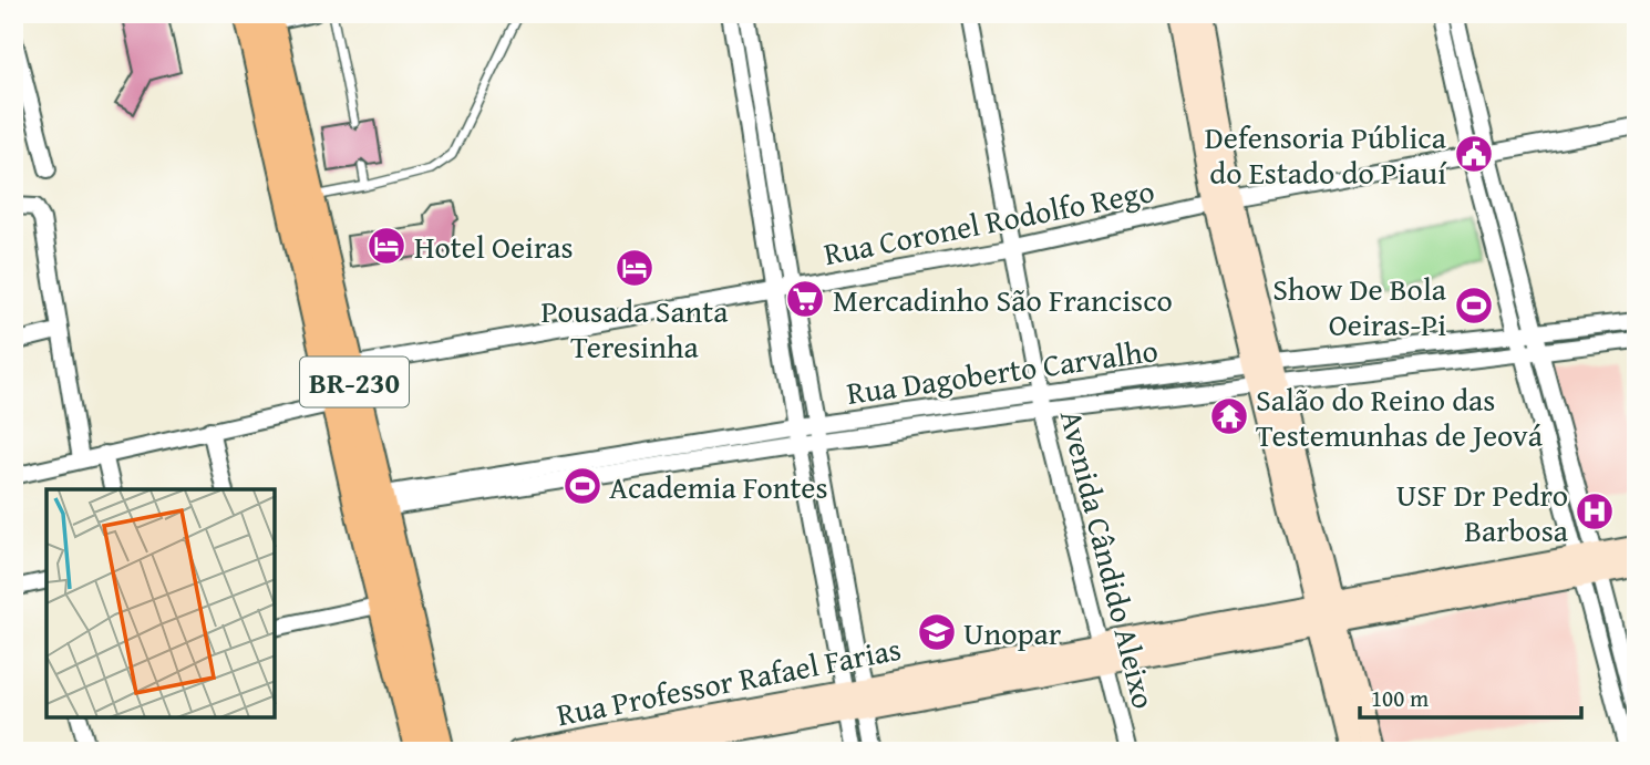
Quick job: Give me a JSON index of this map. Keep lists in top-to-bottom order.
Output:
{
  "streets": {
    "highway": ["BR-230"],
    "main road": ["Rua Professor Rafael Farias"],
    "street": ["Rua Coronel Rodolfo Rego", "Rua Dagoberto Carvalho", "Avenida Cândido Aleixo"]
  },
  "crossings": [
    ["Rua Coronel Rodolfo Rego", "BR-230"],
    ["Rua Coronel Rodolfo Rego", "Avenida Cândido Aleixo"],
    ["Rua Dagoberto Carvalho", "BR-230"],
    ["Rua Dagoberto Carvalho", "Avenida Cândido Aleixo"],
    ["Avenida Cândido Aleixo", "Rua Professor Rafael Farias"]
  ],
  "places": {
    "public building": ["Defensoria Pública do Estado do Piauí"],
    "hotel": ["Hotel Oeiras", "Pousada Santa Teresinha"],
    "supermarket": ["Mercadinho São Francisco"],
    "sports": ["Show De Bola Oeiras-Pi", "Academia Fontes"],
    "temple": ["Salão do Reino das Testemunhas de Jeová"],
    "hospital": ["USF Dr Pedro Barbosa"],
    "school or university": ["Unopar"]
  },
  "scale_bar": "100 m"
}
